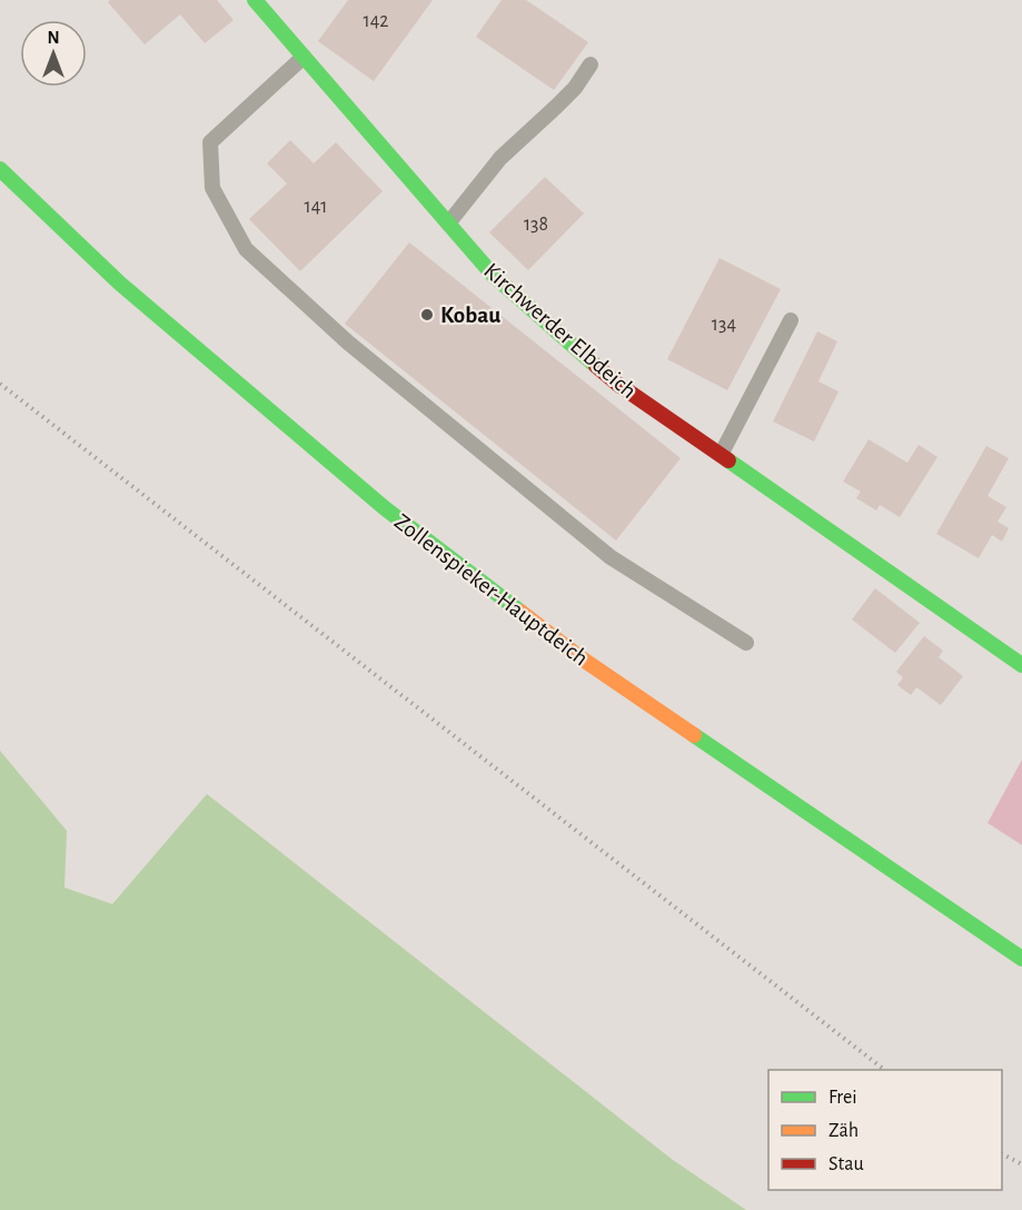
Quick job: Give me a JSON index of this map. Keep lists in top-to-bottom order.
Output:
{
  "streets": {
    "street": ["Kirchwerder Elbdeich", "Zollenspieker-Hauptdeich"]
  },
  "places": ["Kobau"],
  "house_numbers": [
    "142",
    "141",
    "138",
    "134"
  ],
  "legend": ["Frei", "Zäh", "Stau"],
  "north": "top"
}
